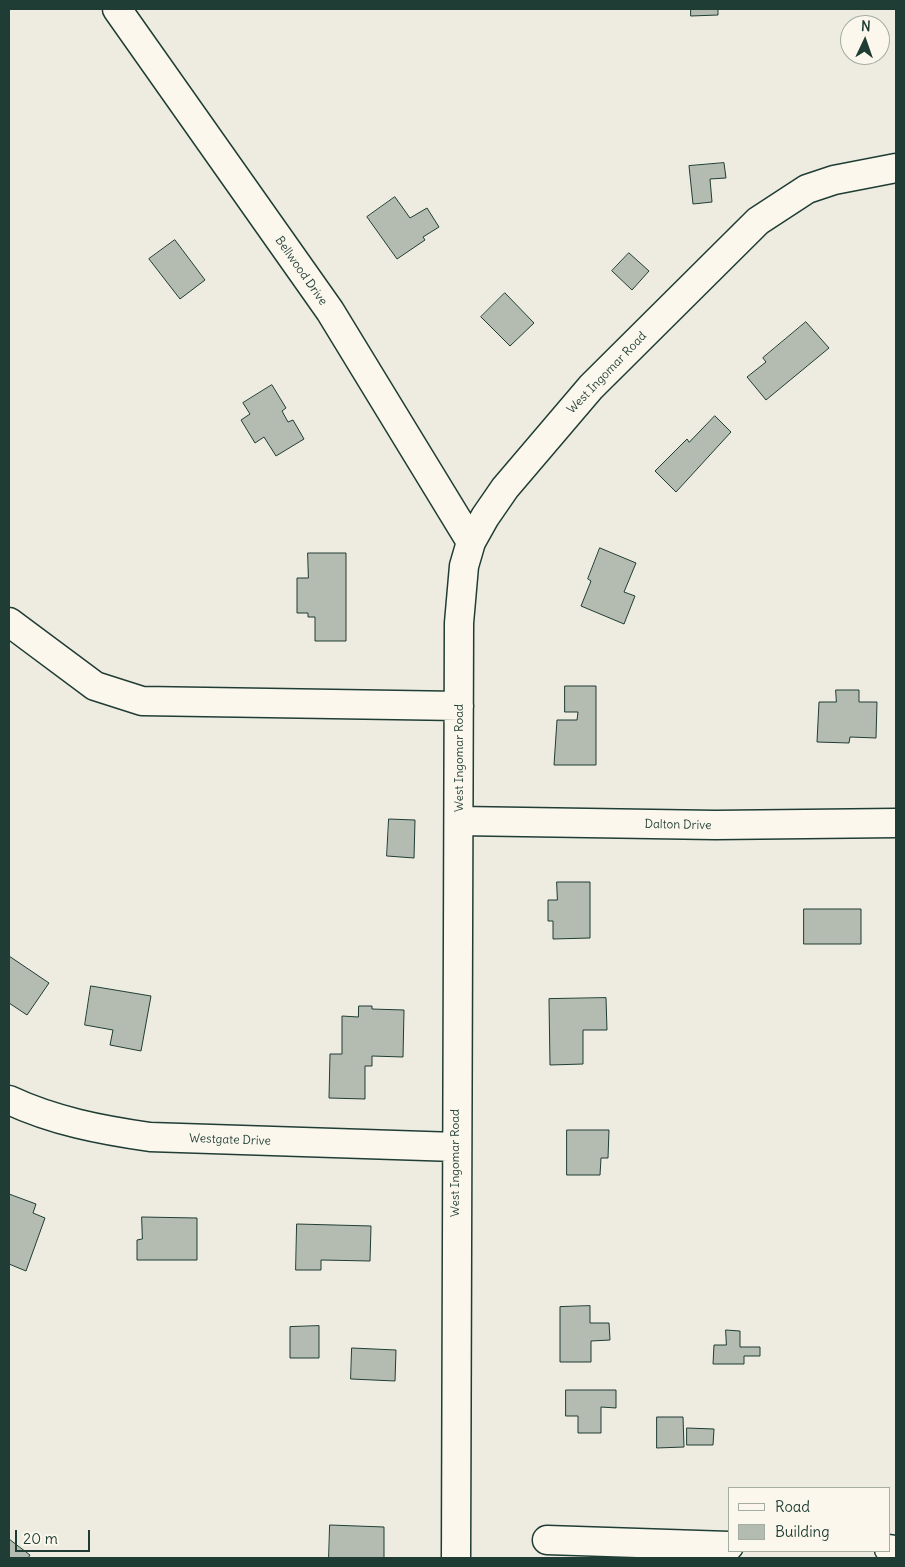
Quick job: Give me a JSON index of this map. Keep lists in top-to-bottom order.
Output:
{
  "streets": {
    "street": [
      "Bellwood Drive",
      "West Ingomar Road",
      "Dalton Drive",
      "Westgate Drive"
    ]
  },
  "crossings": [
    ["Bellwood Drive", "West Ingomar Road"],
    ["West Ingomar Road", "Dalton Drive"],
    ["West Ingomar Road", "Westgate Drive"]
  ],
  "legend": ["Road", "Building"],
  "scale_bar": "20 m",
  "north": "top"
}
